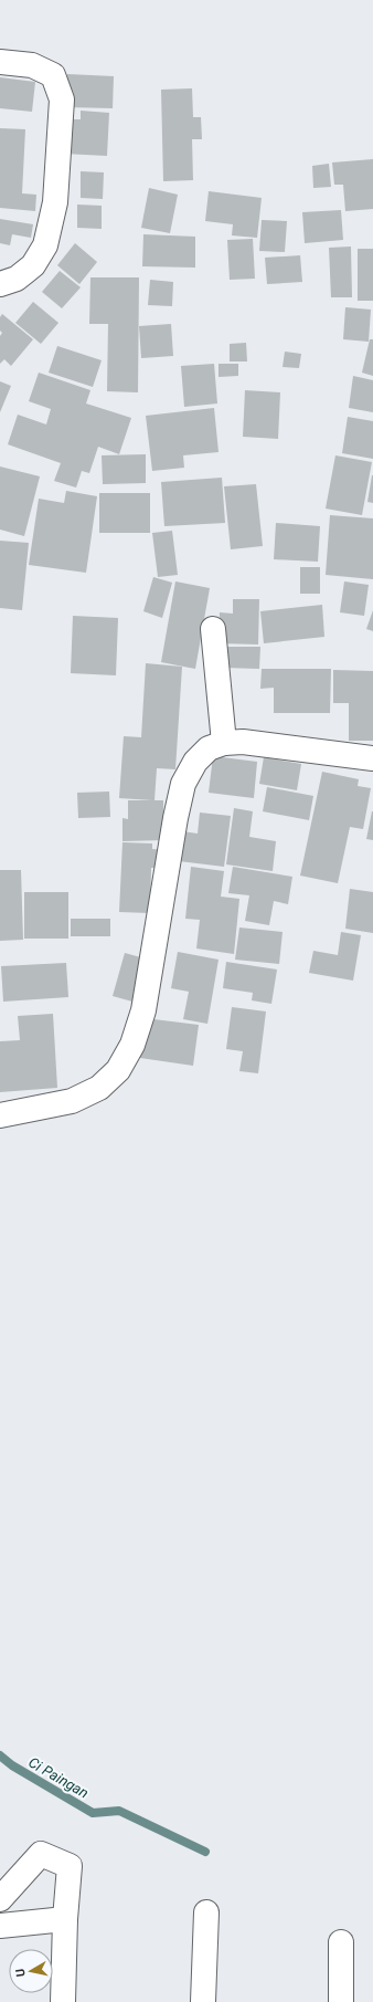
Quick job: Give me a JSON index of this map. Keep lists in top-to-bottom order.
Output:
{
  "water": ["Ci Paingan"],
  "north": "left"
}
